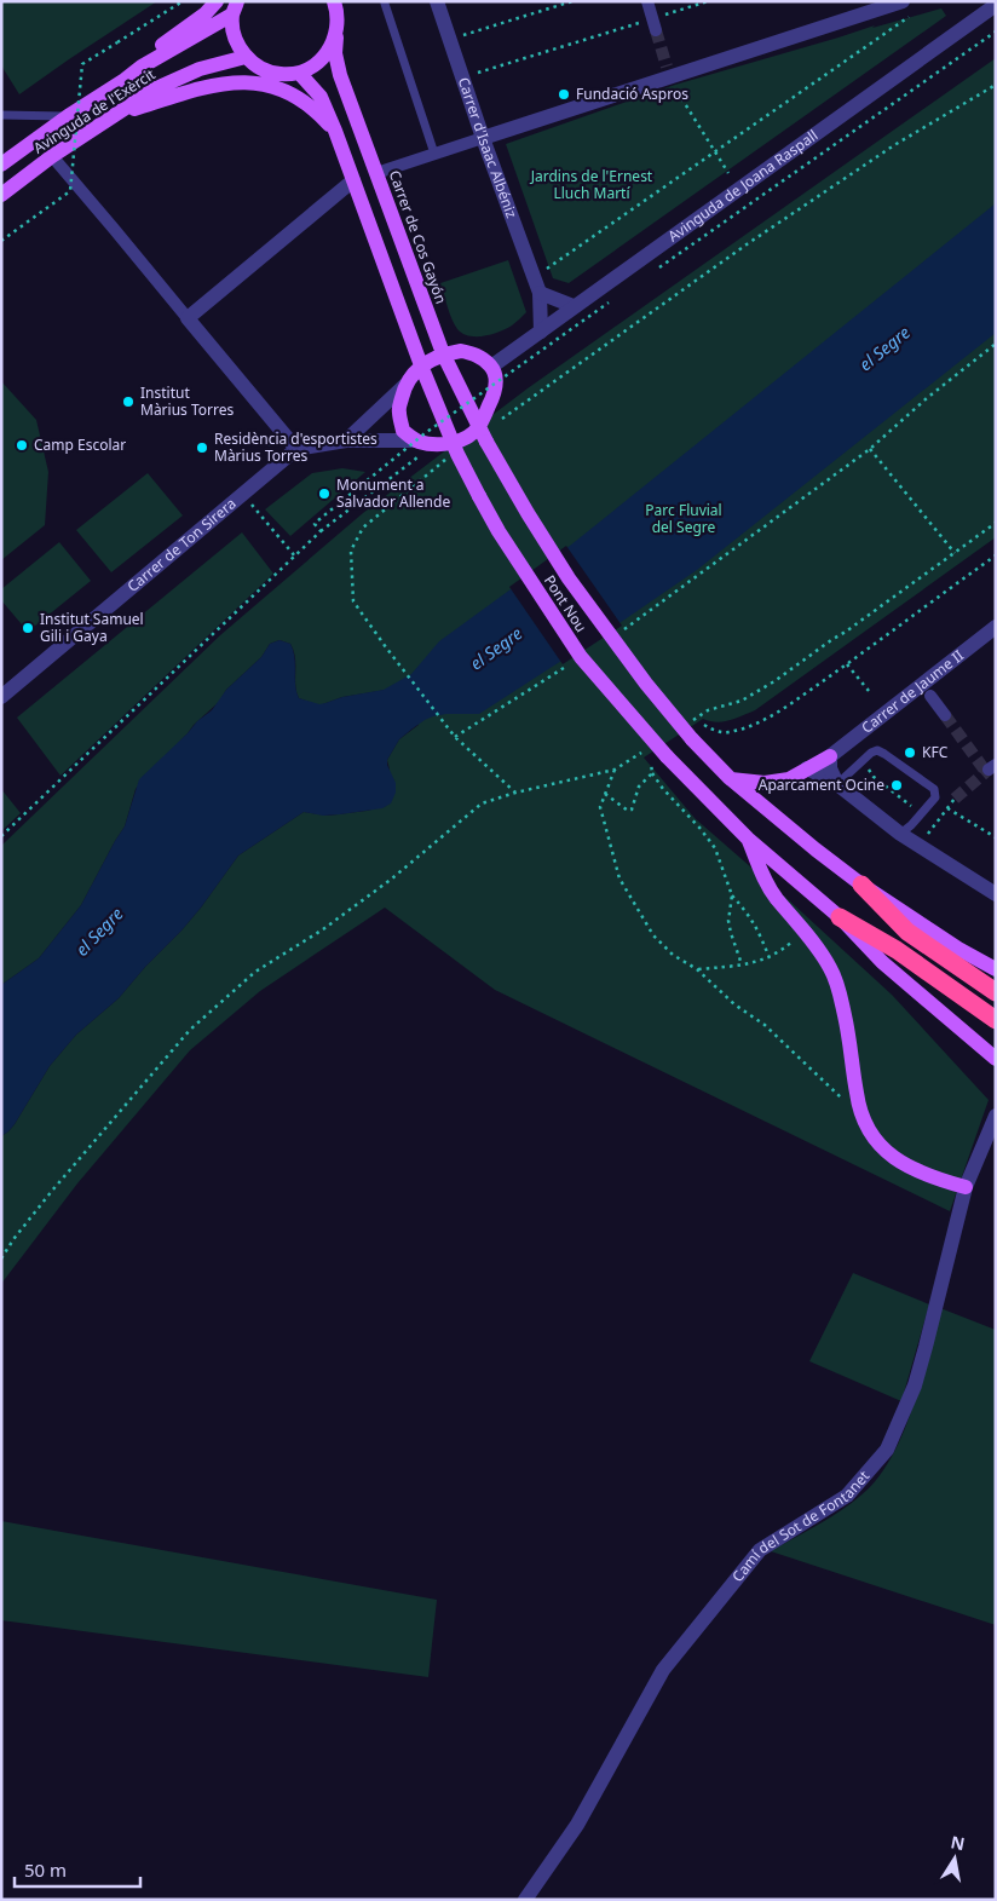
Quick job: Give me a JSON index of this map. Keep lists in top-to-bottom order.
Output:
{
  "streets": {
    "main road": ["Avinguda de l'Exèrcit", "Carrer de Cos Gayón", "Pont Nou"],
    "street": [
      "Carrer d'Isaac Albéniz",
      "Avinguda de Joana Raspall",
      "Carrer de Ton Sirera",
      "Carrer de Jaume II",
      "Camí del Sot de Fontanet"
    ]
  },
  "crossings": [
    ["Carrer d'Isaac Albéniz", "Avinguda de Joana Raspall"],
    ["Carrer de Cos Gayón", "Pont Nou"]
  ],
  "water": ["el Segre"],
  "parks": ["Jardins de l'Ernest Lluch Martí", "Parc Fluvial del Segre"],
  "places": [
    "Fundació Aspros",
    "Institut Màrius Torres",
    "Camp Escolar",
    "Residència d'esportistes Màrius Torres",
    "Monument a Salvador Allende",
    "Institut Samuel Gili i Gaya",
    "KFC",
    "Aparcament Ocine"
  ],
  "scale_bar": "50 m",
  "north": "top"
}
